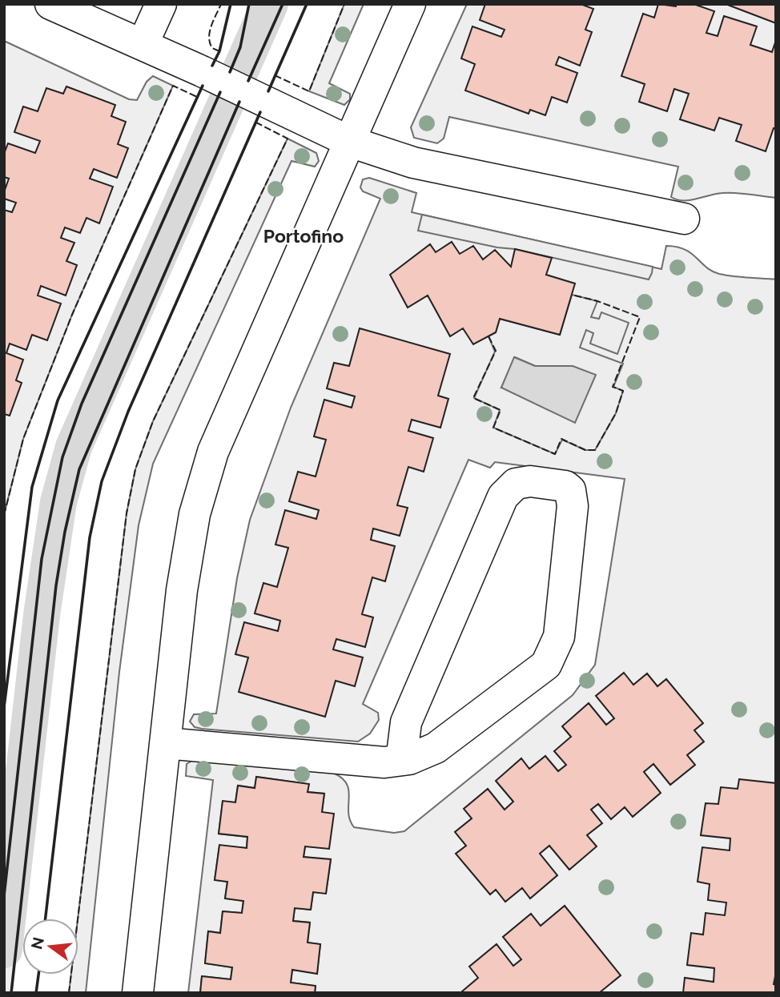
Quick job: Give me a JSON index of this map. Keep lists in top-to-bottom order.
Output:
{
  "districts": ["Portofino"],
  "north": "left"
}
